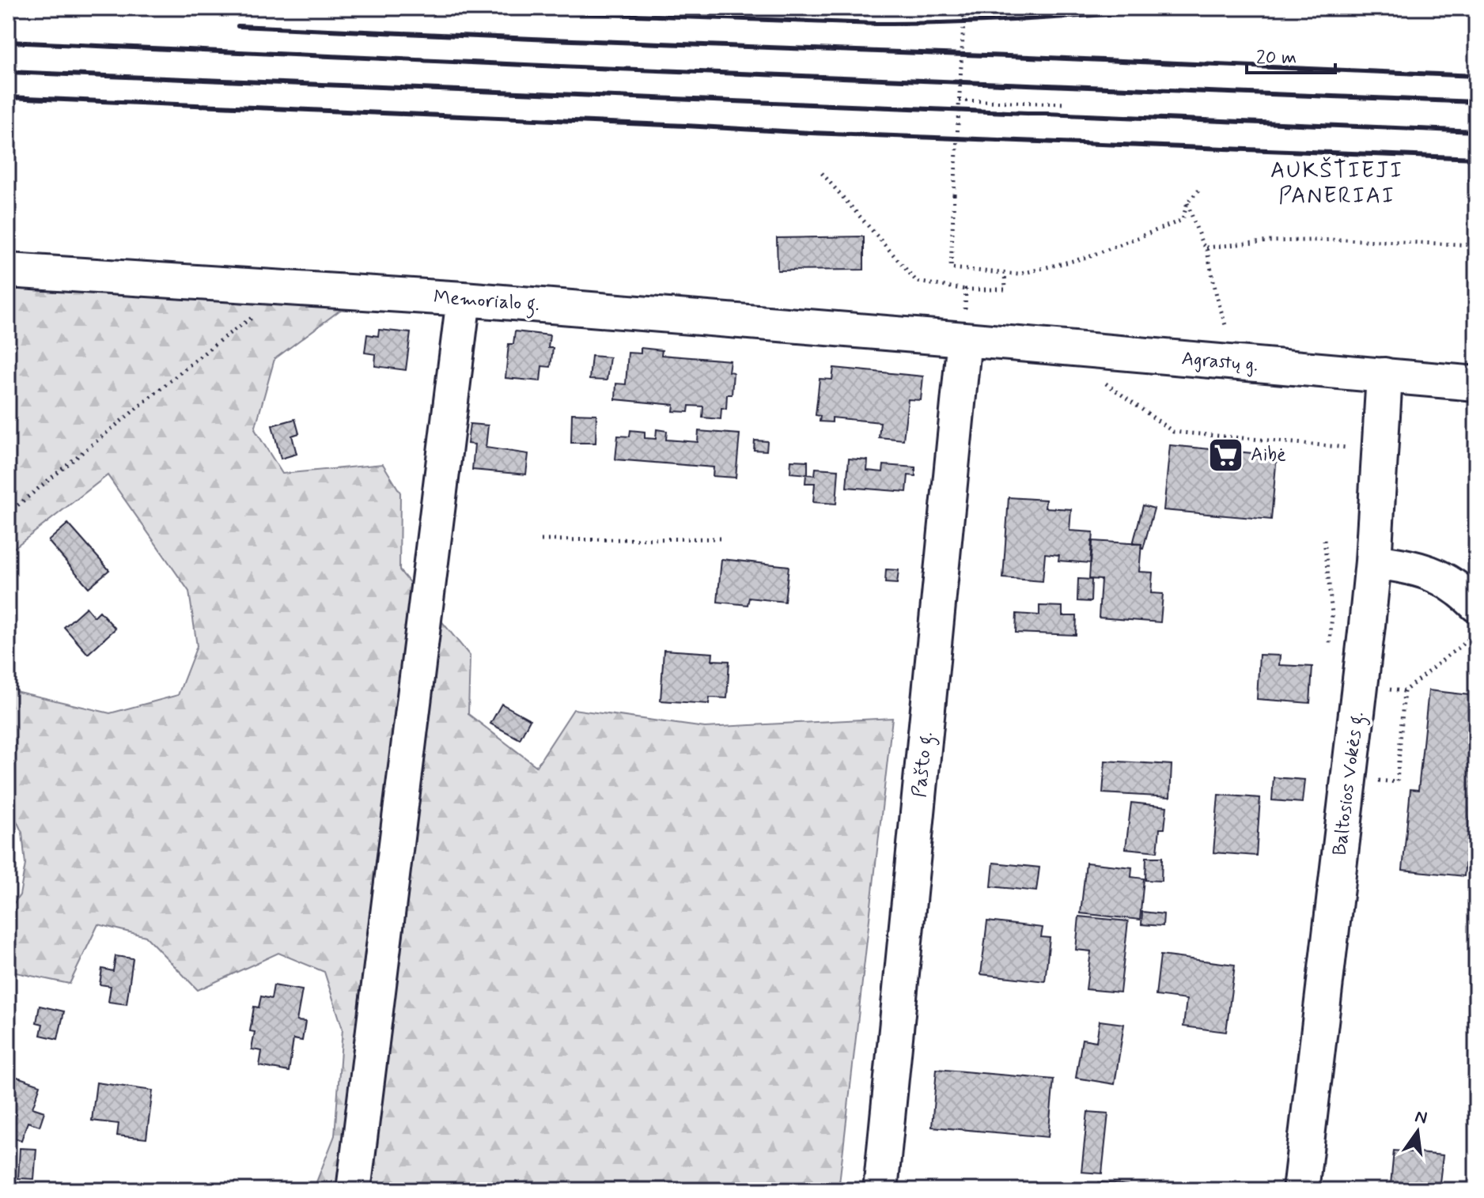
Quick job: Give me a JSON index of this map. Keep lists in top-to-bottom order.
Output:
{
  "streets": {
    "main road": ["Baltosios Vokės g."],
    "street": ["Memorialo g.", "Agrastų g.", "Pašto g."]
  },
  "crossings": [
    ["Memorialo g.", "Agrastų g."],
    ["Memorialo g.", "Pašto g."],
    ["Agrastų g.", "Pašto g."],
    ["Agrastų g.", "Baltosios Vokės g."]
  ],
  "districts": ["AUKŠTIEJI PANERIAI"],
  "places": {
    "supermarket": ["Aibė"]
  },
  "scale_bar": "20 m",
  "north": "top"
}
